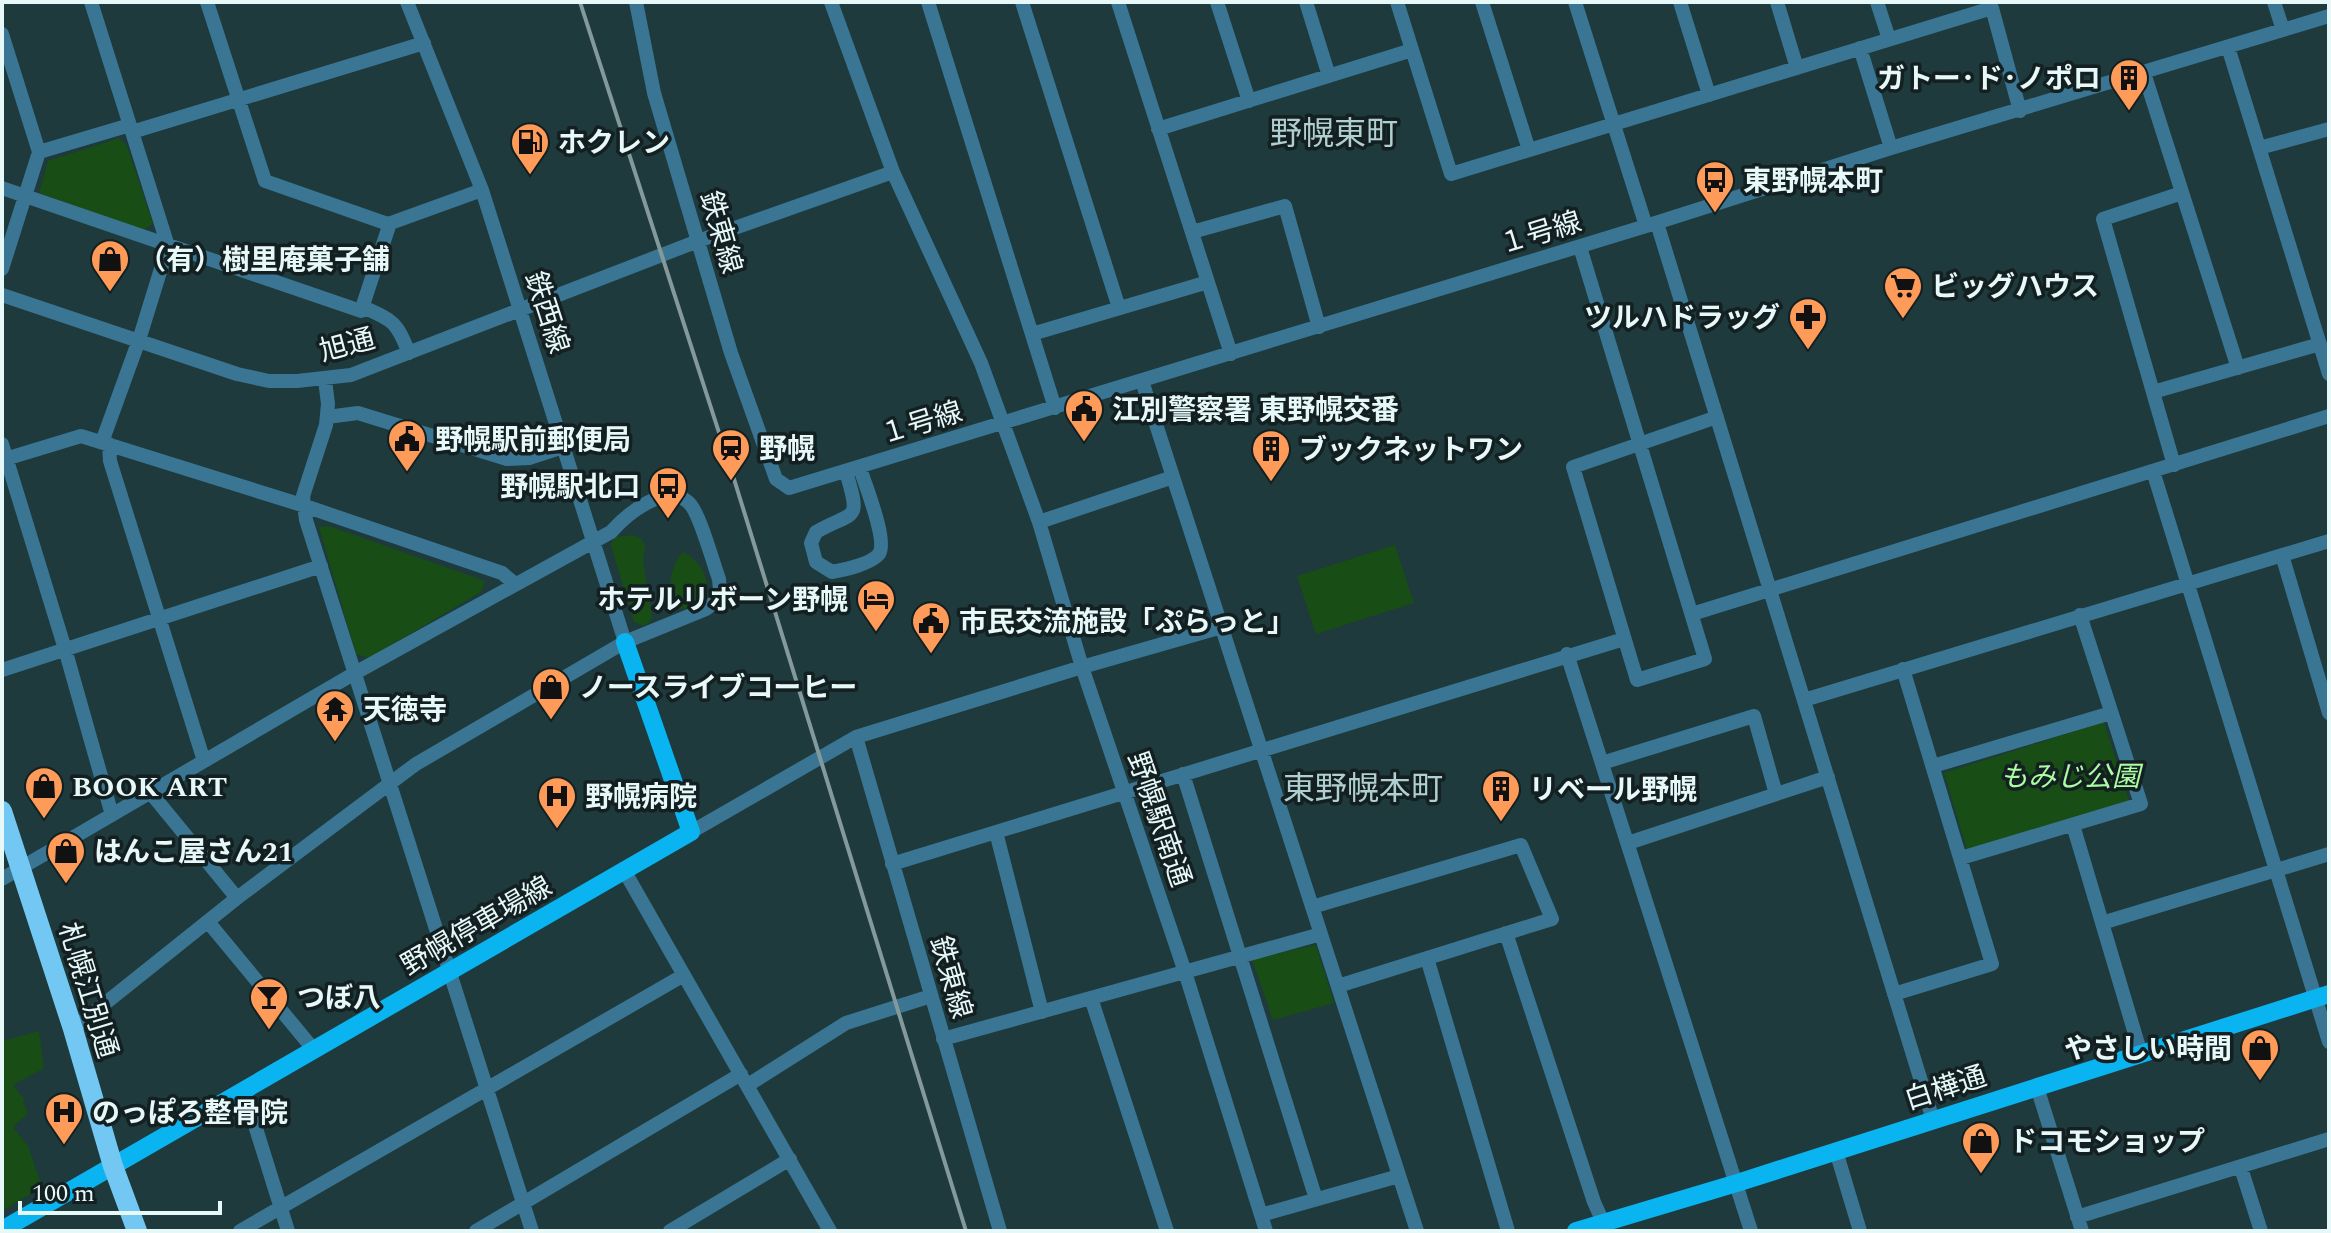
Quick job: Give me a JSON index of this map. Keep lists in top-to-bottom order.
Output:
{
  "streets": {
    "highway": ["札幌江別通"],
    "main road": ["野幌停車場線", "白樺通"],
    "street": [
      "鉄東線",
      "１号線",
      "鉄西線",
      "旭通",
      "野幌駅南通"
    ]
  },
  "crossings": [
    ["鉄東線", "１号線"],
    ["鉄東線", "旭通"],
    ["１号線", "野幌駅南通"],
    ["鉄西線", "旭通"],
    ["旭通", "野幌駅南通"],
    ["野幌停車場線", "札幌江別通"]
  ],
  "districts": ["野幌東町", "東野幌本町"],
  "parks": ["もみじ公園"],
  "places": {
    "building": ["ガトー･ド･ノポロ", "ブックネットワン", "リベール野幌"],
    "fuel station": ["ホクレン"],
    "bus stop": ["東野幌本町", "野幌駅北口"],
    "shop": [
      "（有）樹里庵菓子舗",
      "ノースライブコーヒー",
      "BOOK ART",
      "はんこ屋さん21",
      "やさしい時間",
      "ドコモショップ"
    ],
    "supermarket": ["ビッグハウス"],
    "pharmacy": ["ツルハドラッグ"],
    "public building": ["江別警察署 東野幌交番", "野幌駅前郵便局", "市民交流施設「ぷらっと」"],
    "station": ["野幌"],
    "hotel": ["ホテルリボーン野幌"],
    "temple": ["天徳寺"],
    "hospital": ["野幌病院", "のっぽろ整骨院"],
    "bar": ["つぼ八"]
  },
  "scale_bar": "100 m"
}
